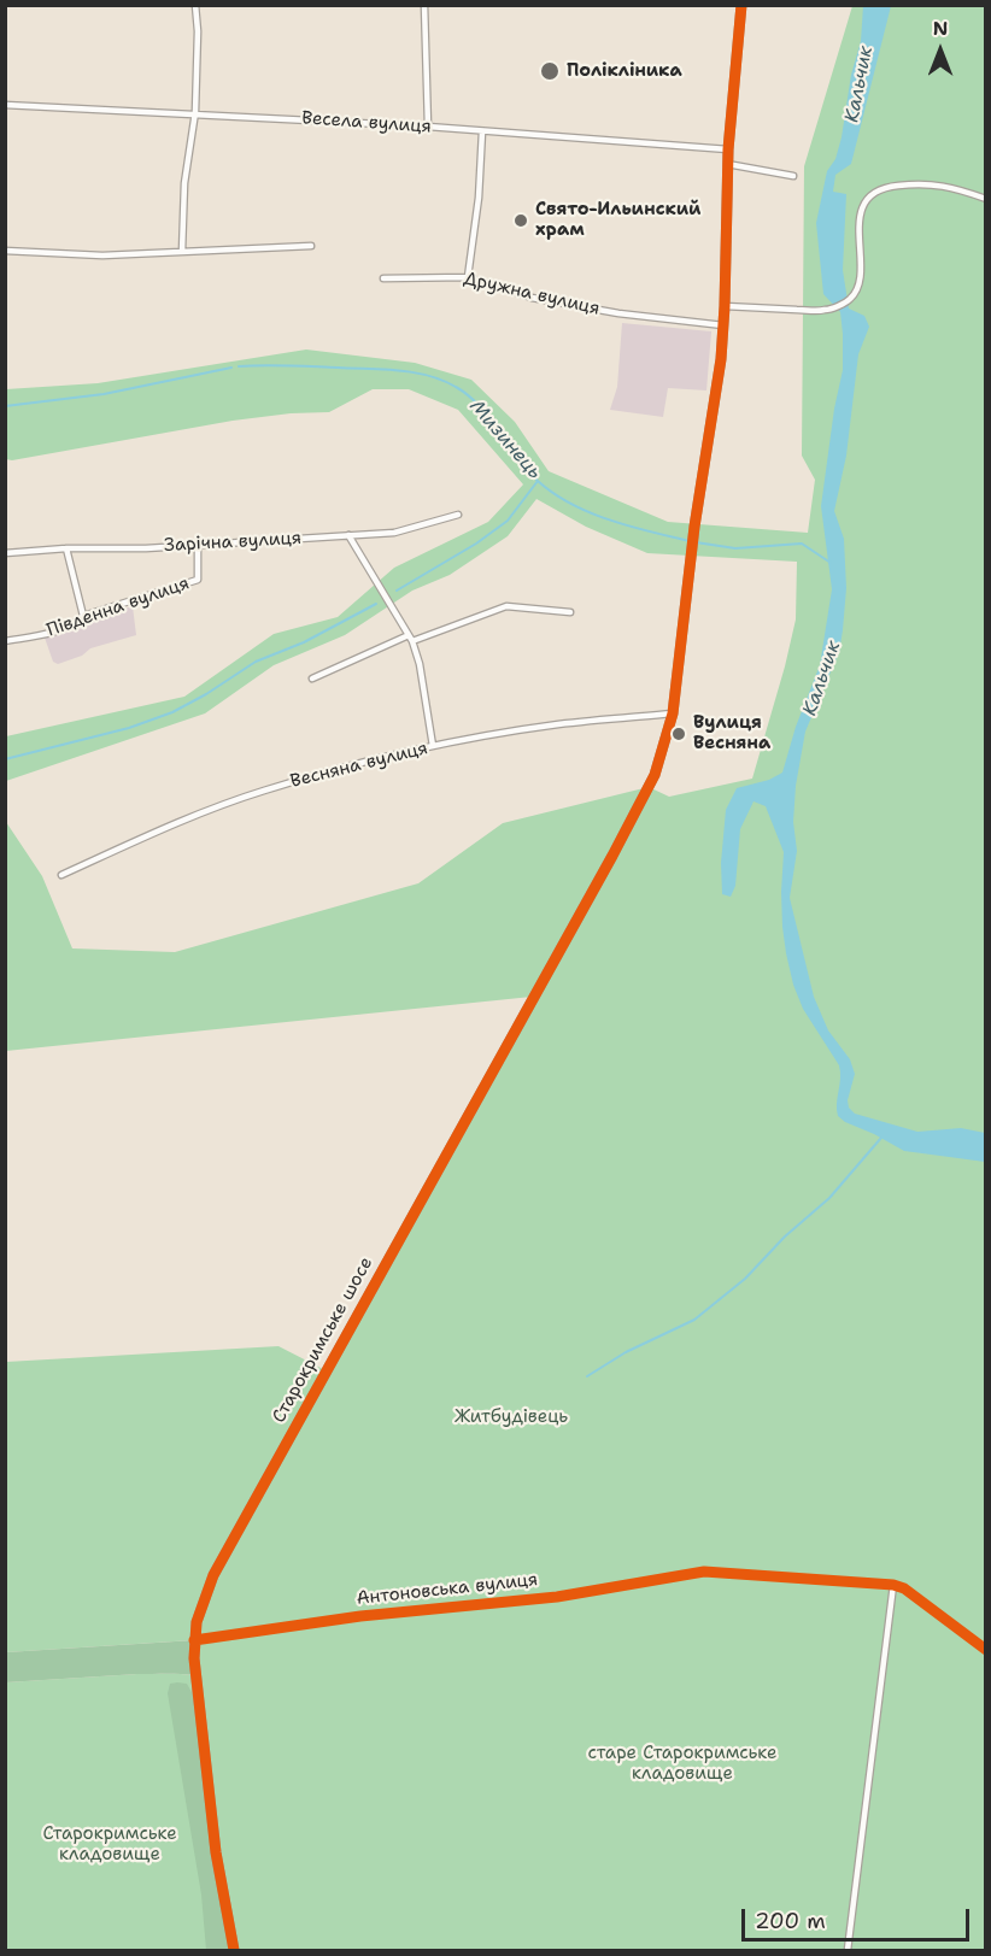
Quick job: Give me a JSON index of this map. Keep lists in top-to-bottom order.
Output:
{
  "streets": {
    "street": [
      "Весела вулиця",
      "Дружна вулиця",
      "Зарічна вулиця",
      "Південна вулиця",
      "Весняна вулиця",
      "Старокримське шосе",
      "Антоновська вулиця"
    ]
  },
  "crossings": [
    ["Весела вулиця", "Старокримське шосе"],
    ["Дружна вулиця", "Старокримське шосе"],
    ["Зарічна вулиця", "Південна вулиця"],
    ["Весняна вулиця", "Старокримське шосе"],
    ["Старокримське шосе", "Антоновська вулиця"]
  ],
  "water": ["Кальчик", "Мизинець"],
  "parks": ["Житбудівець", "старе Старокримське кладовище", "Старокримське кладовище"],
  "places": ["Полікліника", "Свято-Ильинский храм", "Вулиця Весняна"],
  "scale_bar": "200 m",
  "north": "top"
}
